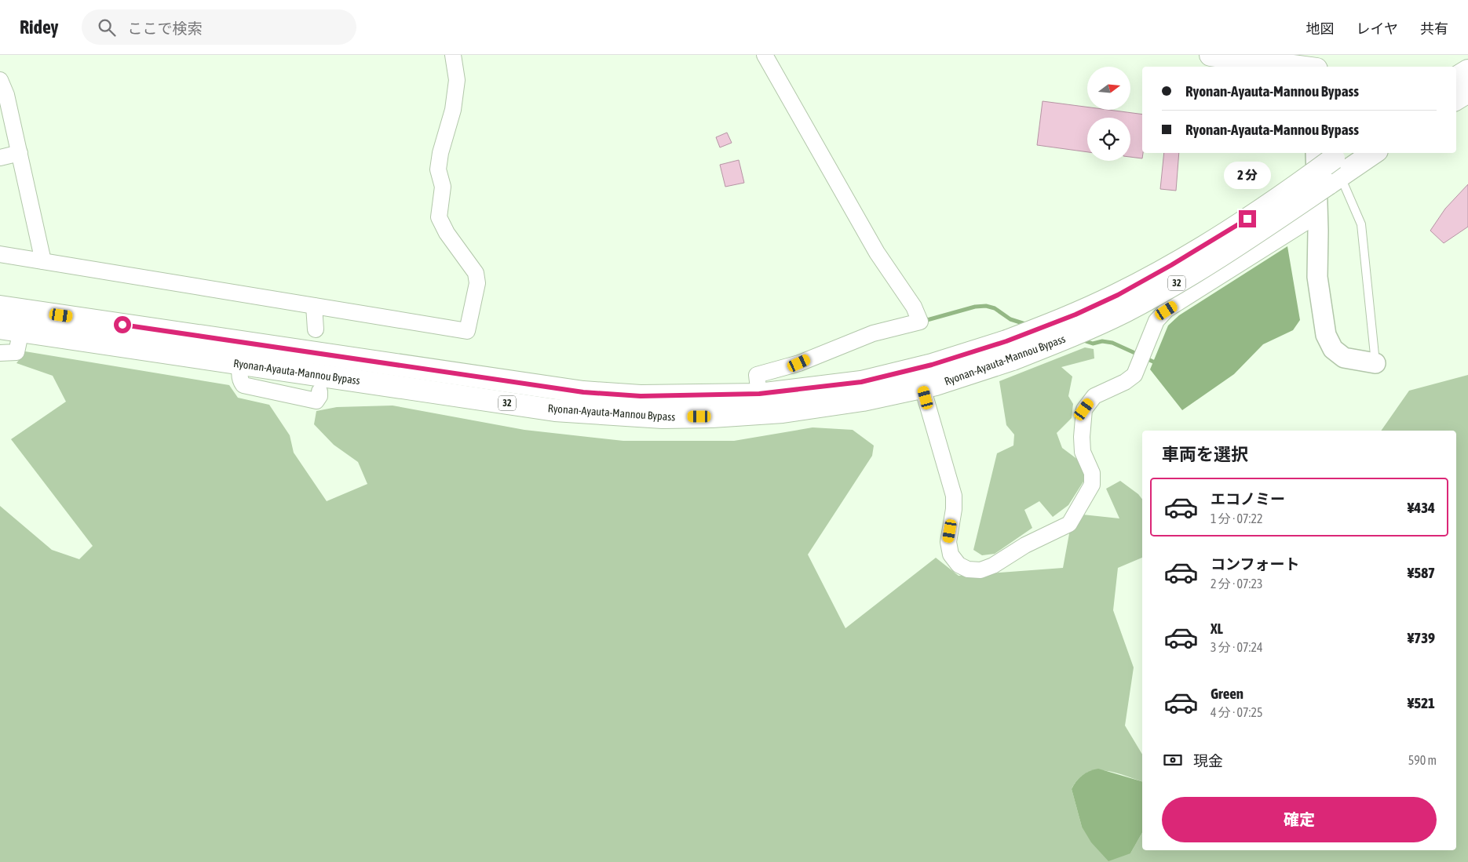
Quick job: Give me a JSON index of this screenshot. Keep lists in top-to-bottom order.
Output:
{
  "streets": {
    "main road": ["32", "Ryonan-Ayauta-Mannou Bypass"]
  },
  "north": "right",
  "page": {
    "header": "Ridey",
    "search": "ここで検索",
    "nav": ["地図", "レイヤ", "共有"],
    "banner": ["Ryonan-Ayauta-Mannou Bypass", "Ryonan-Ayauta-Mannou Bypass"],
    "bubble": "2 分",
    "heading": "車両を選択",
    "list": [
      {
        "name": "エコノミー",
        "note": "1 分 · 07:22",
        "value": "¥434"
      },
      {
        "name": "コンフォート",
        "note": "2 分 · 07:23",
        "value": "¥587"
      },
      {
        "name": "XL",
        "note": "3 分 · 07:24",
        "value": "¥739"
      },
      {
        "name": "Green",
        "note": "4 分 · 07:25",
        "value": "¥521"
      }
    ],
    "pay": ["現金", "590 m"],
    "buttons": "確定"
  }
}
